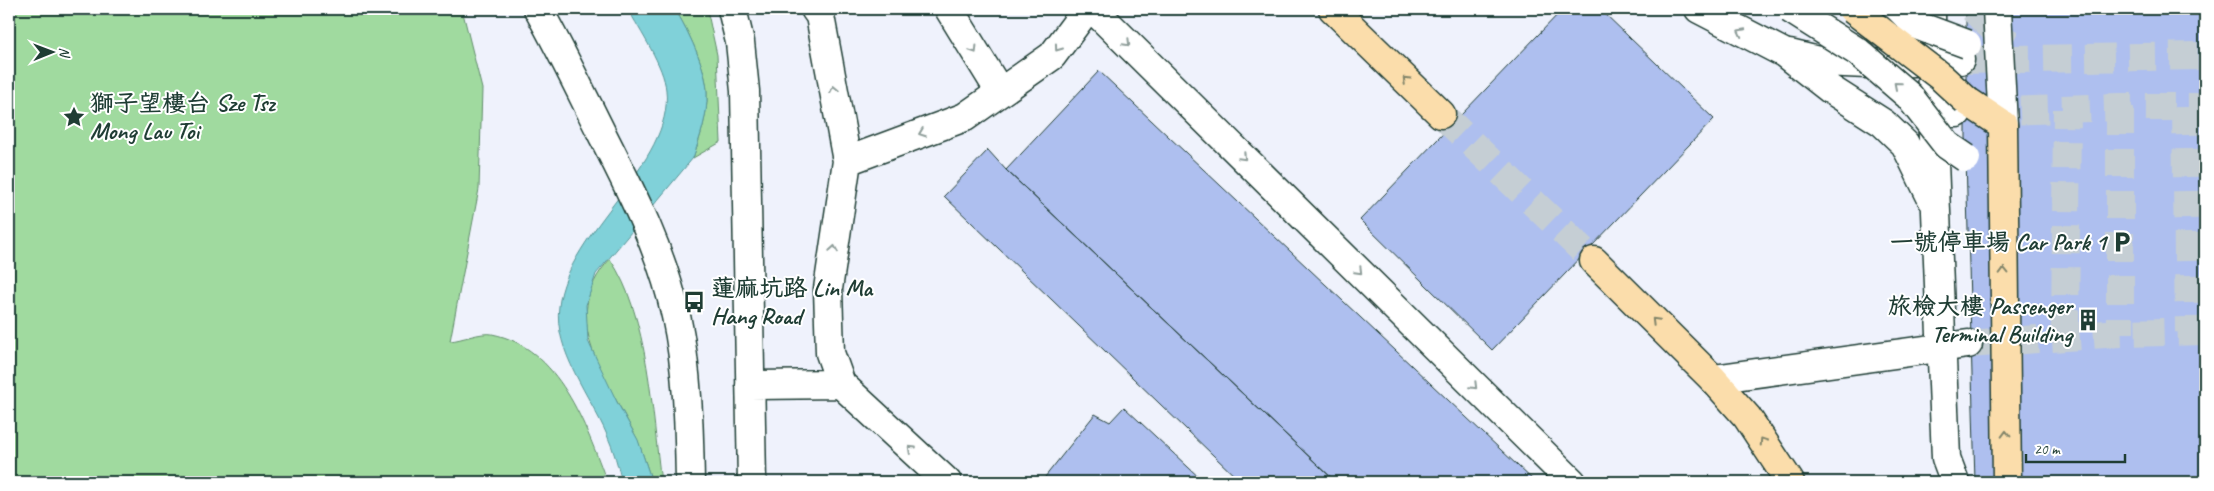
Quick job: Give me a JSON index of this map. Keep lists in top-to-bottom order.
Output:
{
  "places": {
    "place": ["獅子望樓台 Sze Tsz Mong Lau Toi"],
    "parking": ["一號停車場 Car Park 1"],
    "bus stop": ["蓮麻坑路 Lin Ma Hang Road"],
    "building": ["旅檢大樓 Passenger Terminal Building"]
  },
  "scale_bar": "20 m",
  "north": "right"
}
